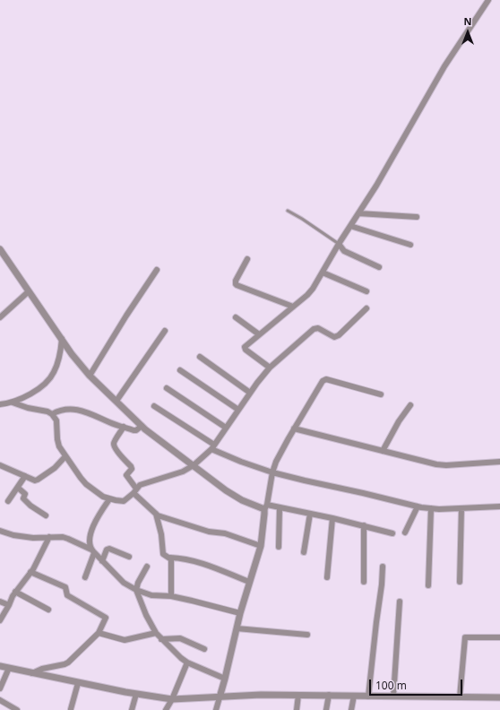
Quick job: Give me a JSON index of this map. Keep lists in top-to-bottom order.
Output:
{
  "scale_bar": "100 m",
  "north": "top"
}
